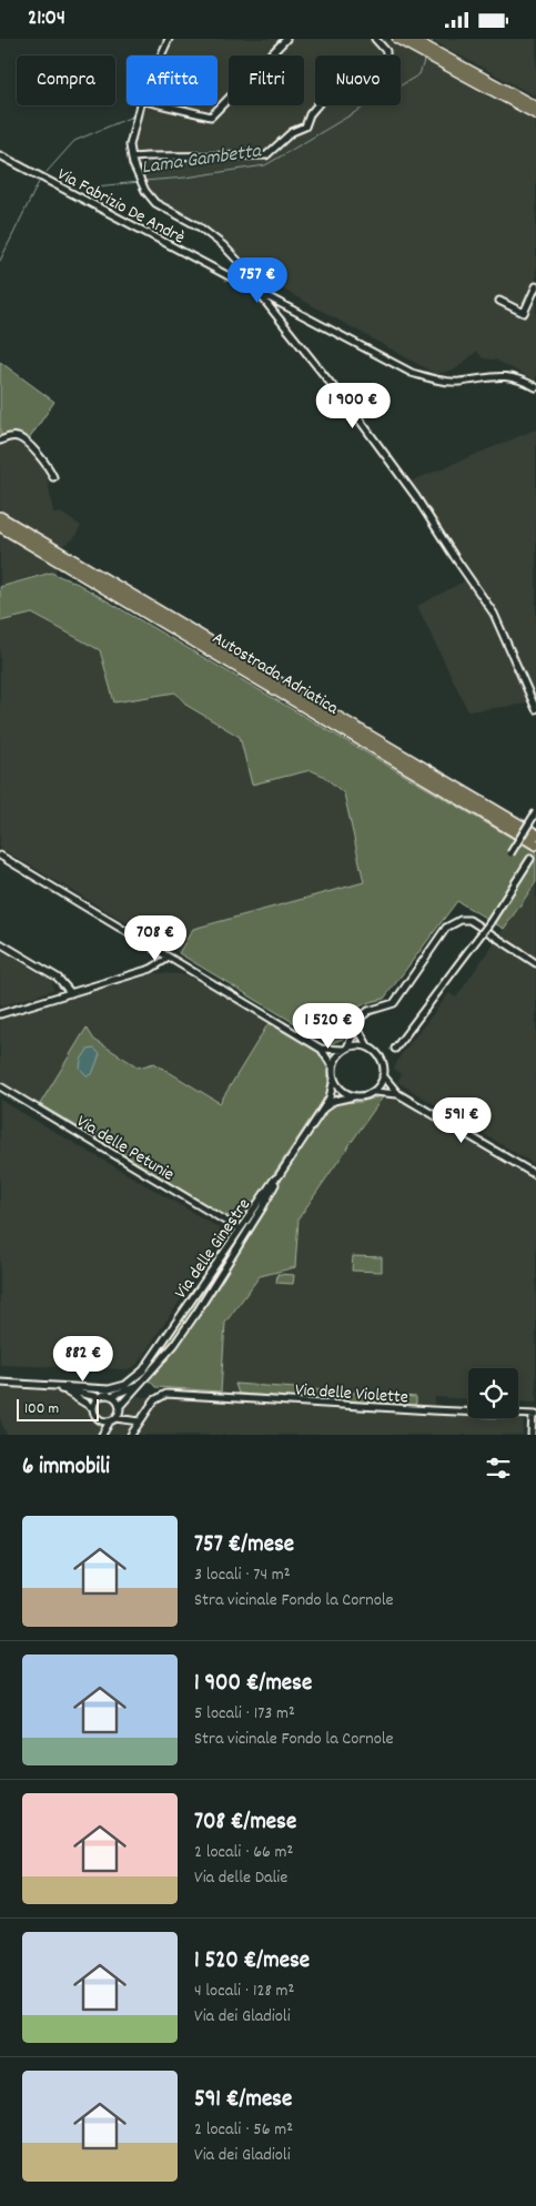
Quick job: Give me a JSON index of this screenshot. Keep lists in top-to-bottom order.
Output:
{
  "streets": {
    "highway": ["Autostrada Adriatica"],
    "street": [
      "Via Fabrizio De Andrè",
      "Via delle Petunie",
      "Via delle Ginestre",
      "Via delle Violette"
    ]
  },
  "crossings": [
    ["Via delle Petunie", "Via delle Ginestre"]
  ],
  "water": ["Lama Gambetta"],
  "scale_bar": "100 m",
  "page": {
    "status": "21:04",
    "chip": [
      "Compra",
      "Affitta",
      "Filtri",
      "Nuovo"
    ],
    "price": [
      "757 €",
      "1 900 €",
      "708 €",
      "1 520 €",
      "591 €",
      "882 €"
    ],
    "scale": "100 m",
    "heading": "6 immobili",
    "list": [
      {
        "name": "757 €/mese",
        "note": "3 locali · 74 m² · Stra vicinale Fondo la Cornole"
      },
      {
        "name": "1 900 €/mese",
        "note": "5 locali · 173 m² · Stra vicinale Fondo la Cornole"
      },
      {
        "name": "708 €/mese",
        "note": "2 locali · 66 m² · Via delle Dalie"
      },
      {
        "name": "1 520 €/mese",
        "note": "4 locali · 128 m² · Via dei Gladioli"
      },
      {
        "name": "591 €/mese",
        "note": "2 locali · 56 m² · Via dei Gladioli"
      }
    ]
  }
}
